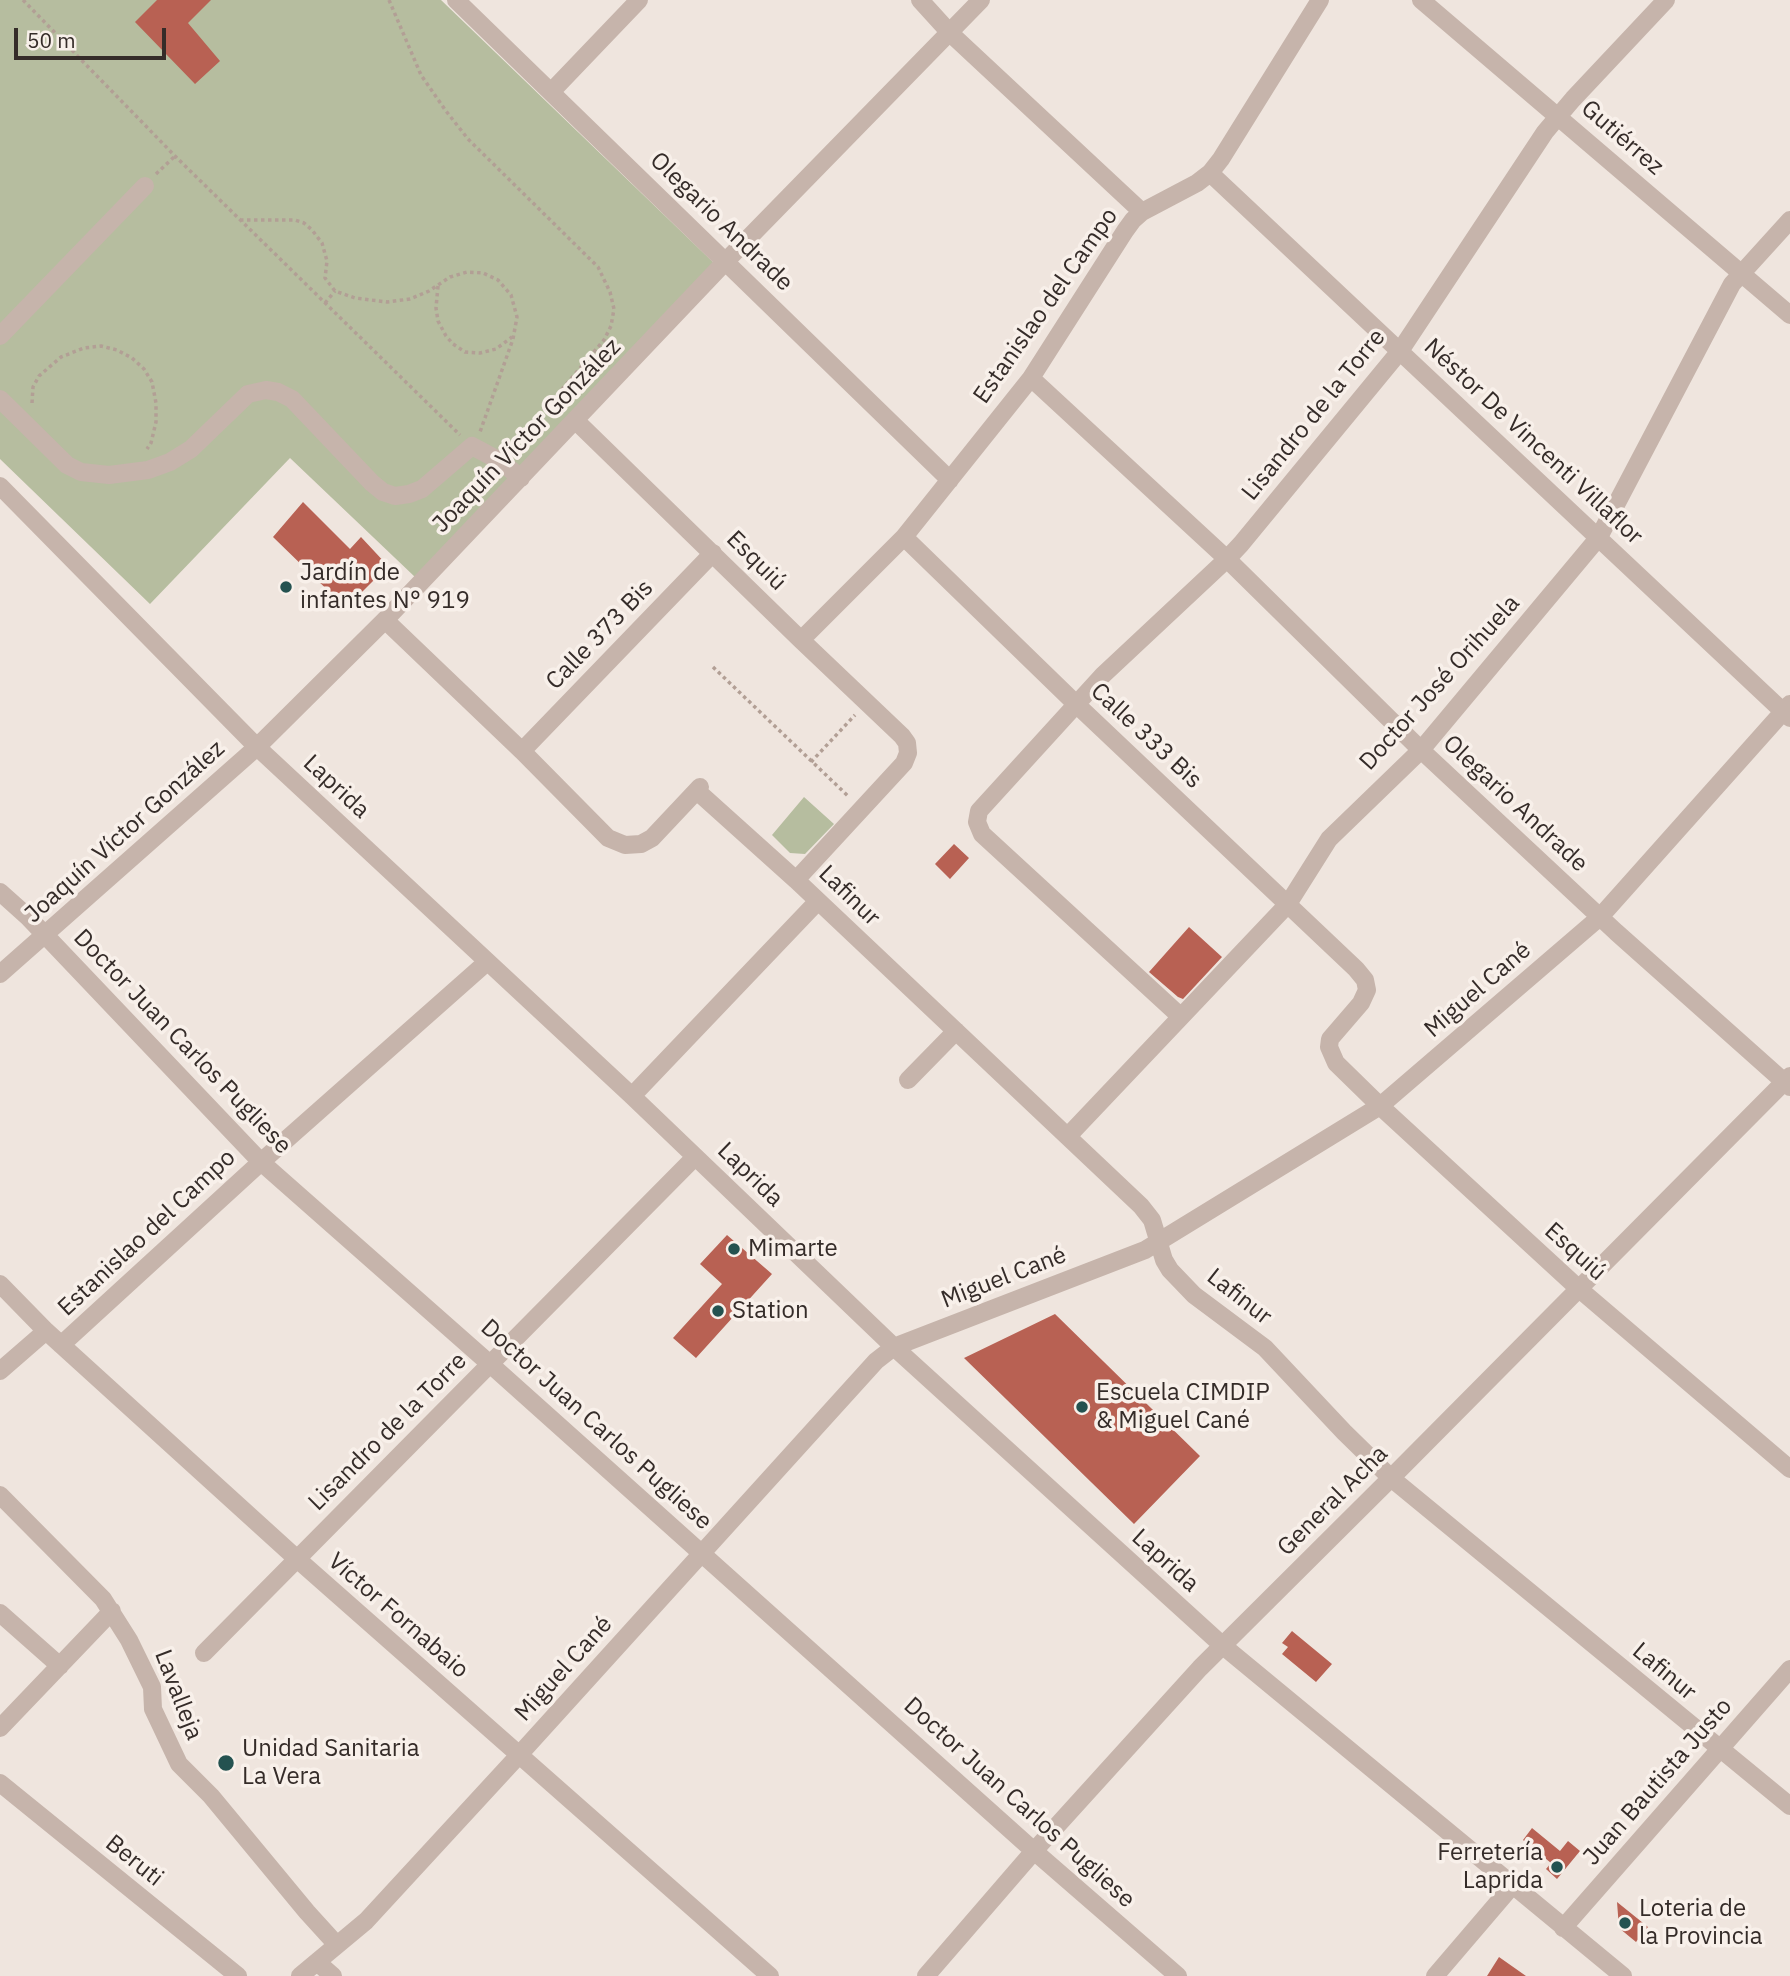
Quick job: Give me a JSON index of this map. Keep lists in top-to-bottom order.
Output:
{
  "streets": {
    "street": [
      "Gutiérrez",
      "Olegario Andrade",
      "Estanislao del Campo",
      "Lisandro de la Torre",
      "Joaquín Víctor González",
      "Néstor De Vincenti Villaflor",
      "Esquiú",
      "Calle 373 Bis",
      "Doctor José Orihuela",
      "Calle 333 Bis",
      "Laprida",
      "Lafinur",
      "Miguel Cané",
      "Doctor Juan Carlos Pugliese",
      "General Acha",
      "Víctor Fornabaio",
      "Lavalleja",
      "Juan Bautista Justo",
      "Beruti"
    ]
  },
  "crossings": [
    ["Gutiérrez", "Lisandro de la Torre"],
    ["Gutiérrez", "Doctor José Orihuela"],
    ["Olegario Andrade", "Estanislao del Campo"],
    ["Olegario Andrade", "Lisandro de la Torre"],
    ["Olegario Andrade", "Joaquín Víctor González"],
    ["Olegario Andrade", "Doctor José Orihuela"],
    ["Olegario Andrade", "Miguel Cané"],
    ["Olegario Andrade", "General Acha"],
    ["Estanislao del Campo", "Néstor De Vincenti Villaflor"],
    ["Estanislao del Campo", "Esquiú"],
    ["Estanislao del Campo", "Calle 333 Bis"],
    ["Estanislao del Campo", "Laprida"],
    ["Estanislao del Campo", "Doctor Juan Carlos Pugliese"],
    ["Estanislao del Campo", "Víctor Fornabaio"],
    ["Lisandro de la Torre", "Néstor De Vincenti Villaflor"],
    ["Lisandro de la Torre", "Doctor José Orihuela"],
    ["Lisandro de la Torre", "Calle 333 Bis"],
    ["Lisandro de la Torre", "Laprida"],
    ["Lisandro de la Torre", "Doctor Juan Carlos Pugliese"],
    ["Lisandro de la Torre", "Víctor Fornabaio"],
    ["Joaquín Víctor González", "Esquiú"],
    ["Joaquín Víctor González", "Laprida"],
    ["Joaquín Víctor González", "Doctor Juan Carlos Pugliese"],
    ["Néstor De Vincenti Villaflor", "Doctor José Orihuela"],
    ["Néstor De Vincenti Villaflor", "Miguel Cané"],
    ["Esquiú", "Calle 373 Bis"],
    ["Esquiú", "Calle 333 Bis"],
    ["Esquiú", "Miguel Cané"],
    ["Esquiú", "General Acha"],
    ["Calle 373 Bis", "Lafinur"],
    ["Doctor José Orihuela", "Calle 333 Bis"],
    ["Doctor José Orihuela", "Lafinur"],
    ["Laprida", "Miguel Cané"],
    ["Laprida", "General Acha"],
    ["Laprida", "Juan Bautista Justo"],
    ["Lafinur", "Miguel Cané"],
    ["Lafinur", "General Acha"],
    ["Lafinur", "Juan Bautista Justo"],
    ["Miguel Cané", "Doctor Juan Carlos Pugliese"],
    ["Miguel Cané", "Víctor Fornabaio"],
    ["Miguel Cané", "Lavalleja"],
    ["Doctor Juan Carlos Pugliese", "General Acha"]
  ],
  "places": [
    "Jardín de infantes N° 919",
    "Mimarte",
    "Station",
    "Escuela CIMDIP & Miguel Cané",
    "Unidad Sanitaria La Vera",
    "Ferretería Laprida",
    "Loteria de la Provincia"
  ],
  "scale_bar": "50 m"
}
